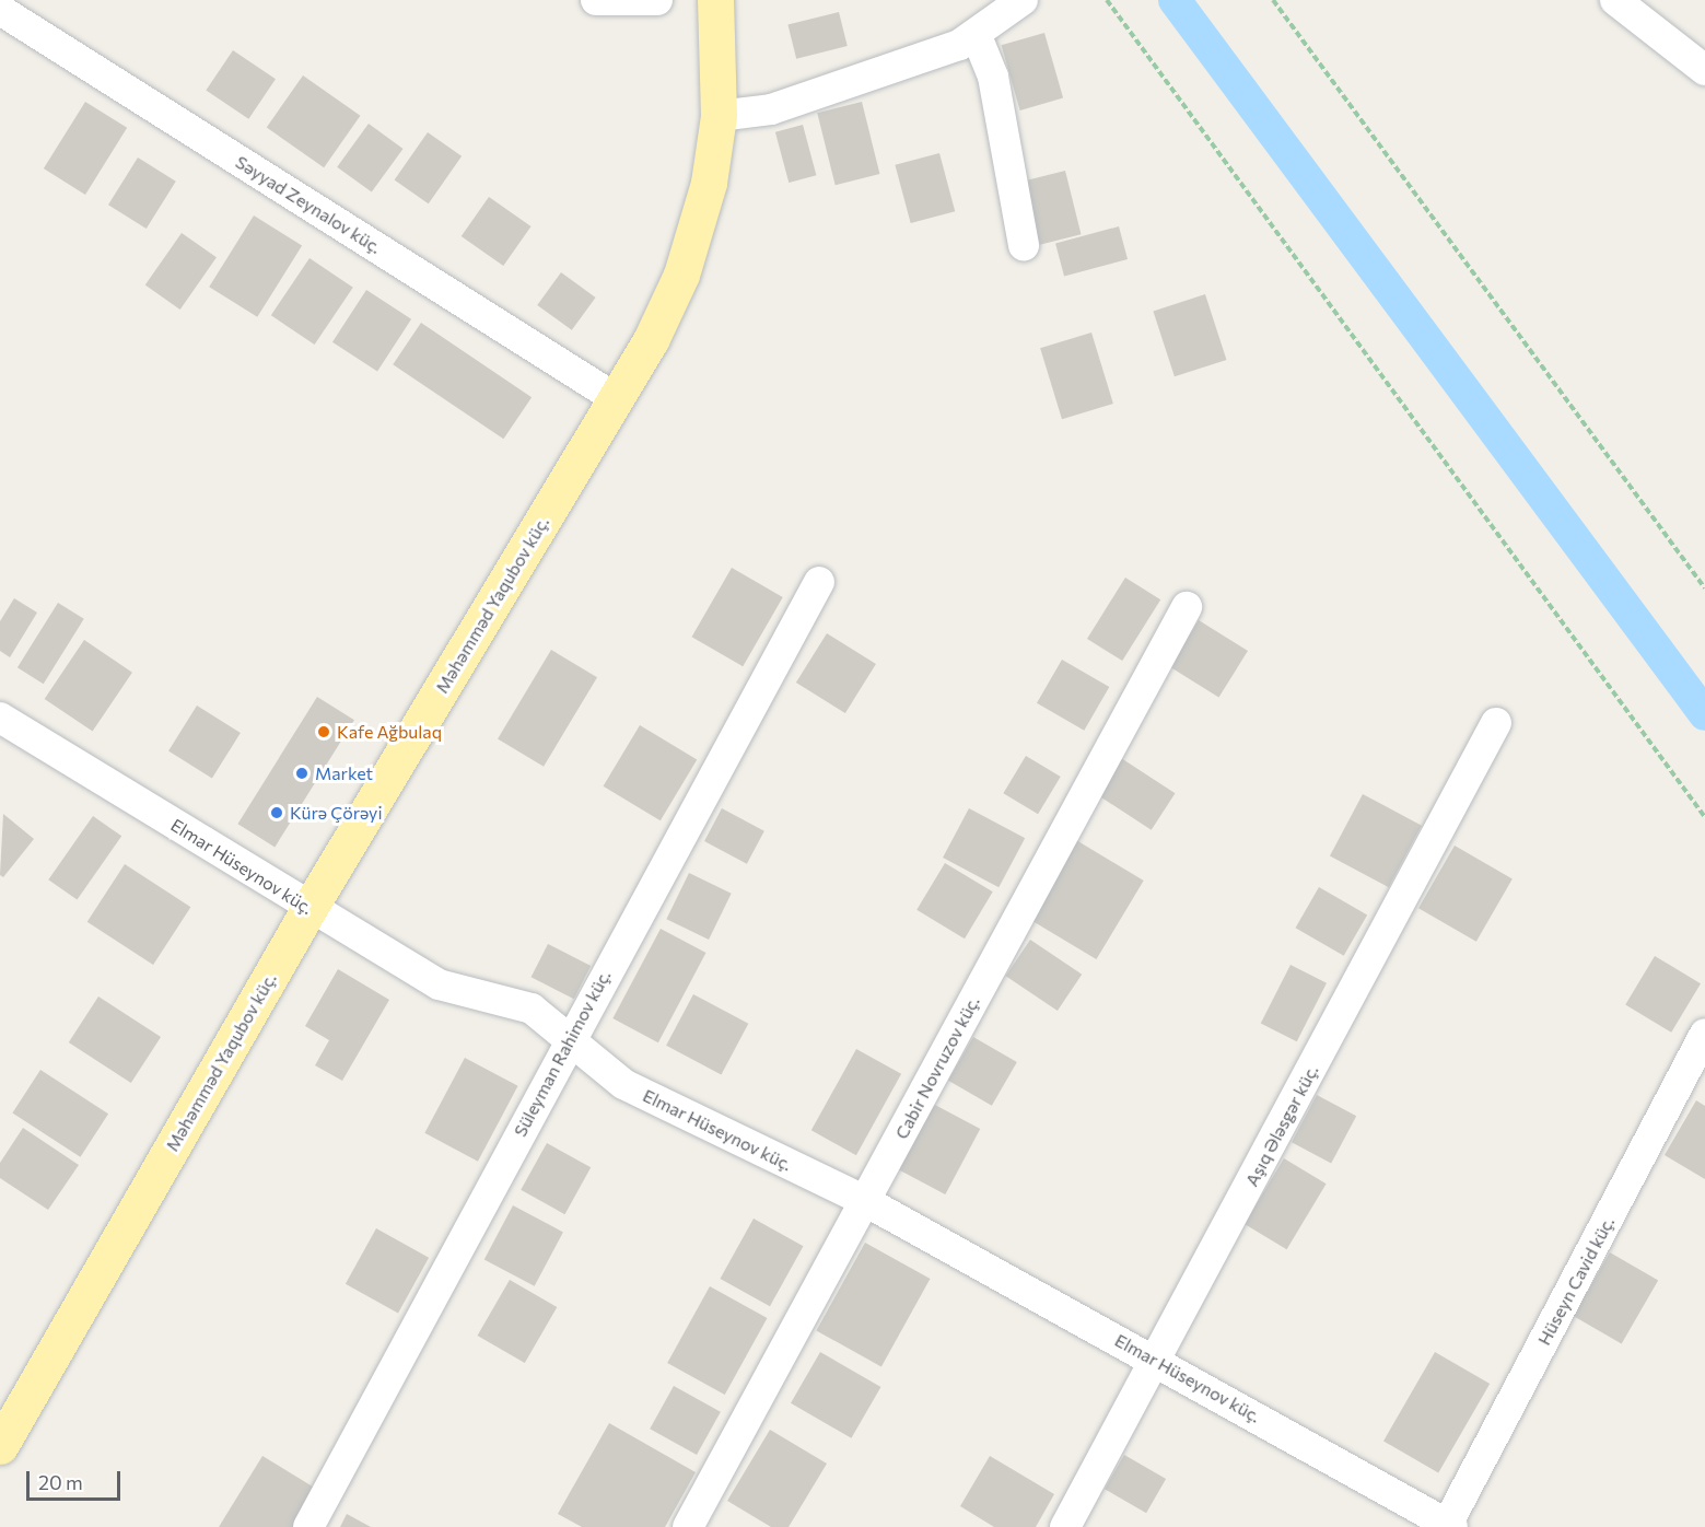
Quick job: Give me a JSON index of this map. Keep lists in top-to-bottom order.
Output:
{
  "streets": {
    "main road": ["Məhəmməd Yaqubov küç."],
    "street": [
      "Səyyad Zeynalov küç.",
      "Elmar Hüseynov küç.",
      "Süleyman Rahimov küç.",
      "Cabir Novruzov küç.",
      "Aşıq Ələsgər küç.",
      "Hüseyn Cavid küç."
    ]
  },
  "crossings": [
    ["Səyyad Zeynalov küç.", "Məhəmməd Yaqubov küç."],
    ["Məhəmməd Yaqubov küç.", "Elmar Hüseynov küç."],
    ["Elmar Hüseynov küç.", "Süleyman Rahimov küç."],
    ["Elmar Hüseynov küç.", "Cabir Novruzov küç."],
    ["Elmar Hüseynov küç.", "Aşıq Ələsgər küç."],
    ["Elmar Hüseynov küç.", "Hüseyn Cavid küç."]
  ],
  "places": ["Kafe Ağbulaq", "Market", "Kürə Çörəyi"],
  "scale_bar": "20 m"
}
